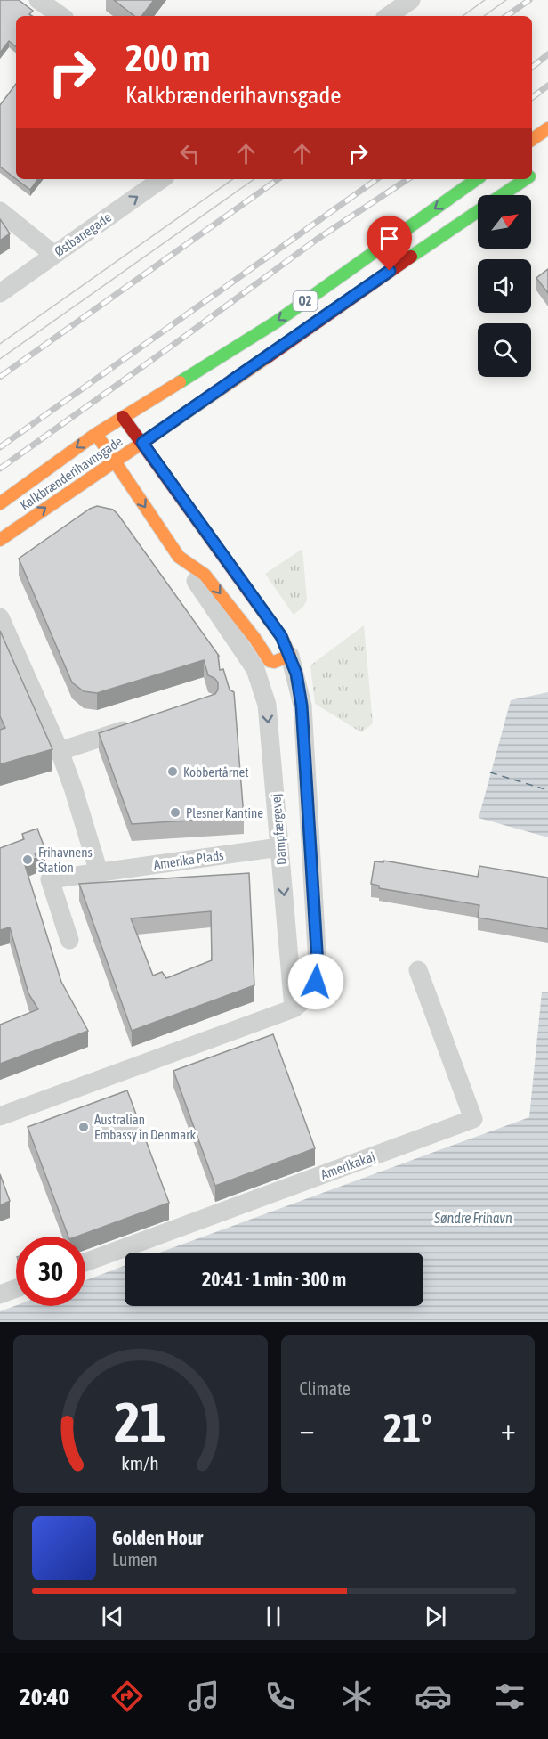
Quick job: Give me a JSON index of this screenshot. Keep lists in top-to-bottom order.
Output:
{
  "streets": {
    "main road": ["O2", "Kalkbrænderihavnsgade", "Dampfærgevej"],
    "street": ["Østbanegade", "Amerika Plads", "Amerikakaj"]
  },
  "crossings": [
    ["Kalkbrænderihavnsgade", "Dampfærgevej"],
    ["Dampfærgevej", "Amerika Plads"]
  ],
  "one_way": ["Østbanegade"],
  "water": ["Søndre Frihavn"],
  "places": [
    "Kobbertårnet",
    "Plesner Kantine",
    "Frihavnens Station",
    "Australian Embassy in Denmark"
  ],
  "north": "top right",
  "page": {
    "turn": ["200 m", "Kalkbrænderihavnsgade"],
    "limit": "30",
    "trip": "20:41 · 1 min · 300 m",
    "tile": "Climate",
    "heat": ["−", "21°", "+"],
    "song": ["Golden Hour", "Lumen"],
    "tabs": "20:40",
    "gauge": ["21", "km/h"]
  }
}
